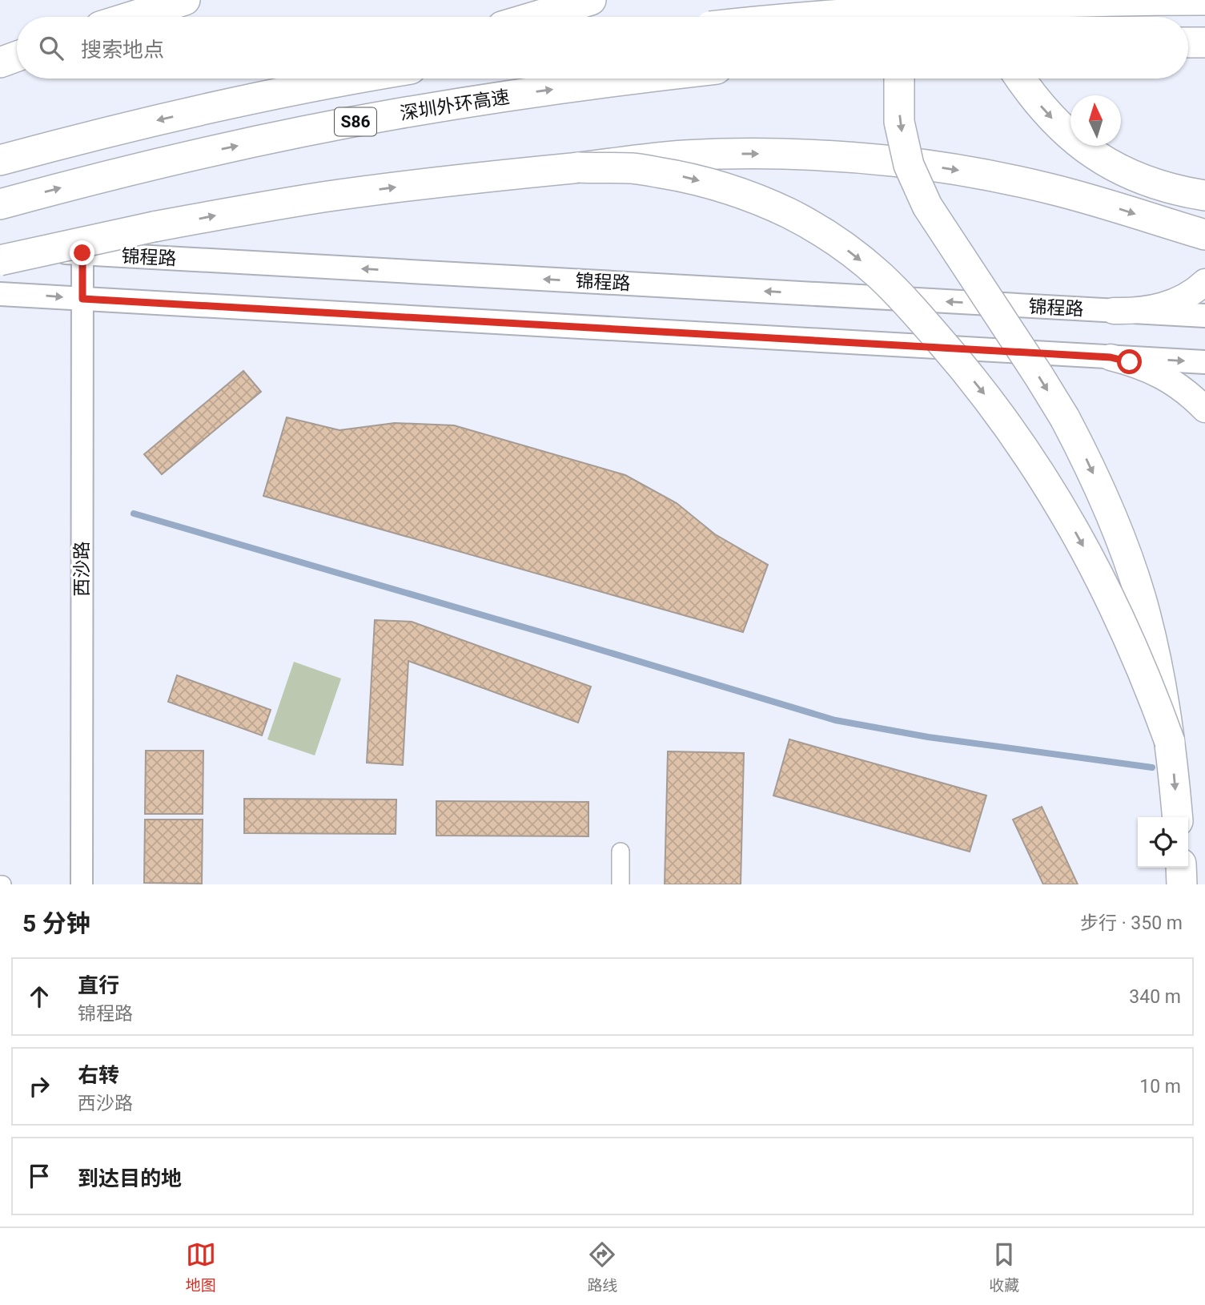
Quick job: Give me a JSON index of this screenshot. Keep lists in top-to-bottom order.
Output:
{
  "streets": {
    "highway": ["深圳外环高速", "S86"],
    "main road": ["锦程路"],
    "street": ["西沙路"]
  },
  "crossings": [
    ["锦程路", "西沙路"]
  ],
  "north": "top",
  "page": {
    "search": "搜索地点",
    "heading": ["5 分钟", "步行 · 350 m"],
    "list": [
      ["直行", "锦程路", "340 m"],
      ["右转", "西沙路", "10 m"],
      "到达目的地"
    ],
    "nav": ["地图", "路线", "收藏"]
  }
}
